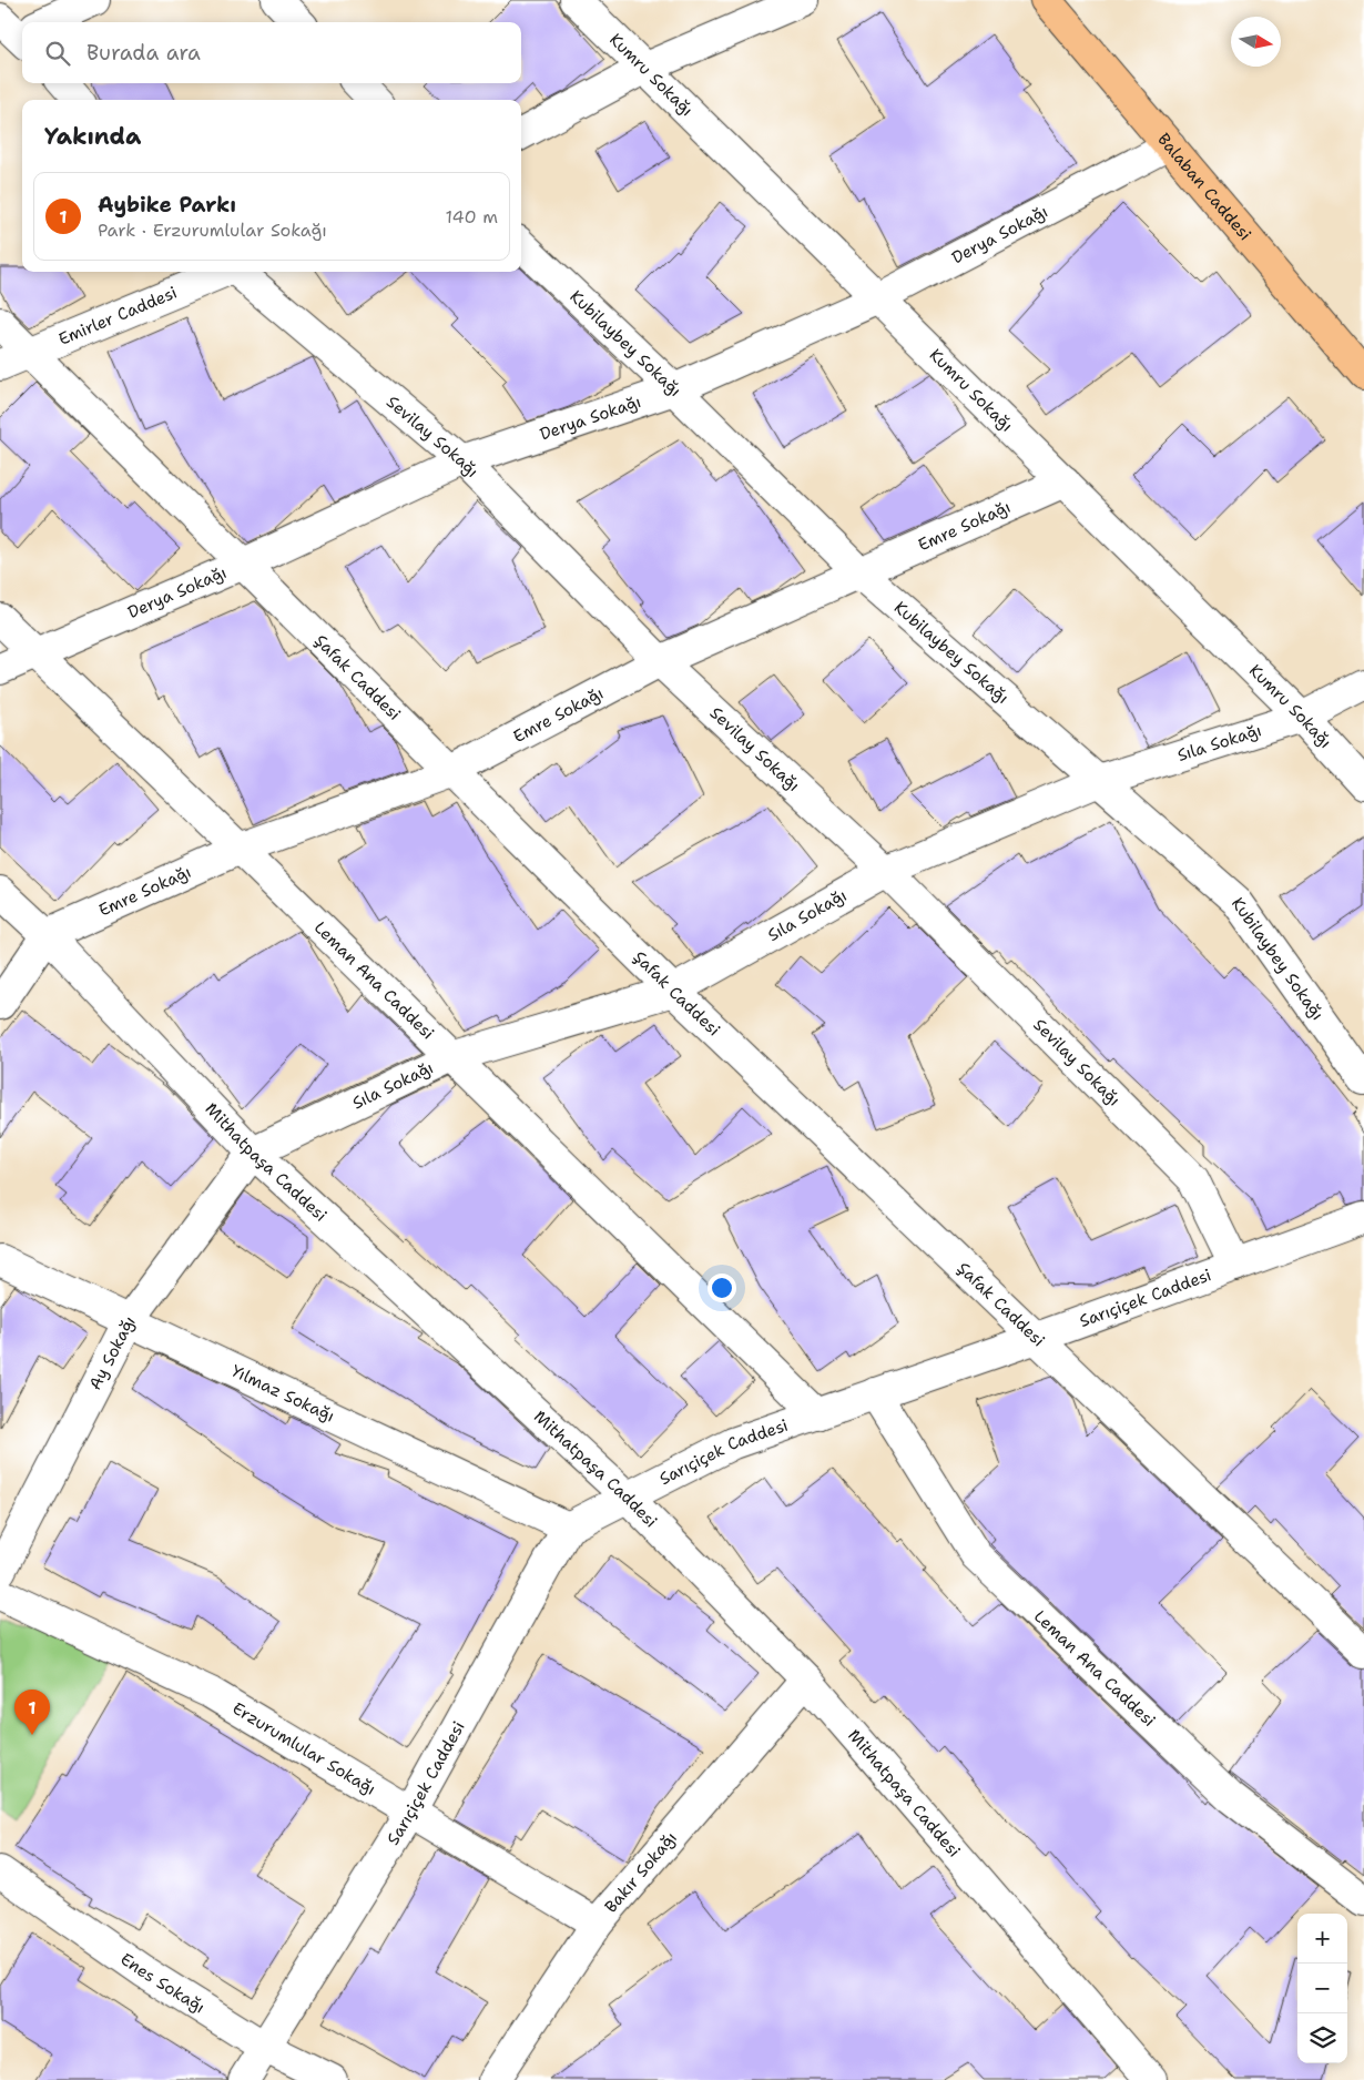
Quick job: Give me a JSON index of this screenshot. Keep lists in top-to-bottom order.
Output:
{
  "streets": {
    "main road": ["Balaban Caddesi"],
    "street": [
      "Kumru Sokağı",
      "Derya Sokağı",
      "Emirler Caddesi",
      "Kubilaybey Sokağı",
      "Sevilay Sokağı",
      "Emre Sokağı",
      "Şafak Caddesi",
      "Sıla Sokağı",
      "Leman Ana Caddesi",
      "Mithatpaşa Caddesi",
      "Sarıçiçek Caddesi",
      "Ay Sokağı",
      "Yılmaz Sokağı",
      "Erzurumlular Sokağı",
      "Bakır Sokağı",
      "Enes Sokağı"
    ]
  },
  "crossings": [
    ["Kumru Sokağı", "Derya Sokağı"],
    ["Kumru Sokağı", "Emre Sokağı"],
    ["Kumru Sokağı", "Sıla Sokağı"],
    ["Balaban Caddesi", "Derya Sokağı"],
    ["Derya Sokağı", "Kubilaybey Sokağı"],
    ["Derya Sokağı", "Sevilay Sokağı"],
    ["Derya Sokağı", "Şafak Caddesi"],
    ["Derya Sokağı", "Leman Ana Caddesi"],
    ["Emirler Caddesi", "Şafak Caddesi"],
    ["Kubilaybey Sokağı", "Emre Sokağı"],
    ["Kubilaybey Sokağı", "Sıla Sokağı"],
    ["Sevilay Sokağı", "Emre Sokağı"],
    ["Sevilay Sokağı", "Sıla Sokağı"],
    ["Sevilay Sokağı", "Sarıçiçek Caddesi"],
    ["Emre Sokağı", "Şafak Caddesi"],
    ["Emre Sokağı", "Leman Ana Caddesi"],
    ["Emre Sokağı", "Mithatpaşa Caddesi"],
    ["Şafak Caddesi", "Sıla Sokağı"],
    ["Şafak Caddesi", "Sarıçiçek Caddesi"],
    ["Sıla Sokağı", "Leman Ana Caddesi"],
    ["Sıla Sokağı", "Mithatpaşa Caddesi"],
    ["Sıla Sokağı", "Ay Sokağı"],
    ["Leman Ana Caddesi", "Sarıçiçek Caddesi"],
    ["Mithatpaşa Caddesi", "Sarıçiçek Caddesi"],
    ["Mithatpaşa Caddesi", "Ay Sokağı"],
    ["Mithatpaşa Caddesi", "Bakır Sokağı"],
    ["Sarıçiçek Caddesi", "Yılmaz Sokağı"],
    ["Sarıçiçek Caddesi", "Erzurumlular Sokağı"],
    ["Sarıçiçek Caddesi", "Enes Sokağı"],
    ["Ay Sokağı", "Yılmaz Sokağı"],
    ["Erzurumlular Sokağı", "Bakır Sokağı"]
  ],
  "north": "right",
  "page": {
    "search": "Burada ara",
    "heading": "Yakında",
    "list": [
      {
        "mark": "1",
        "name": "Aybike Parkı",
        "note": "Park · Erzurumlular Sokağı",
        "value": "140 m"
      }
    ],
    "pins": "1",
    "map_buttons": ["+", "−"]
  }
}
